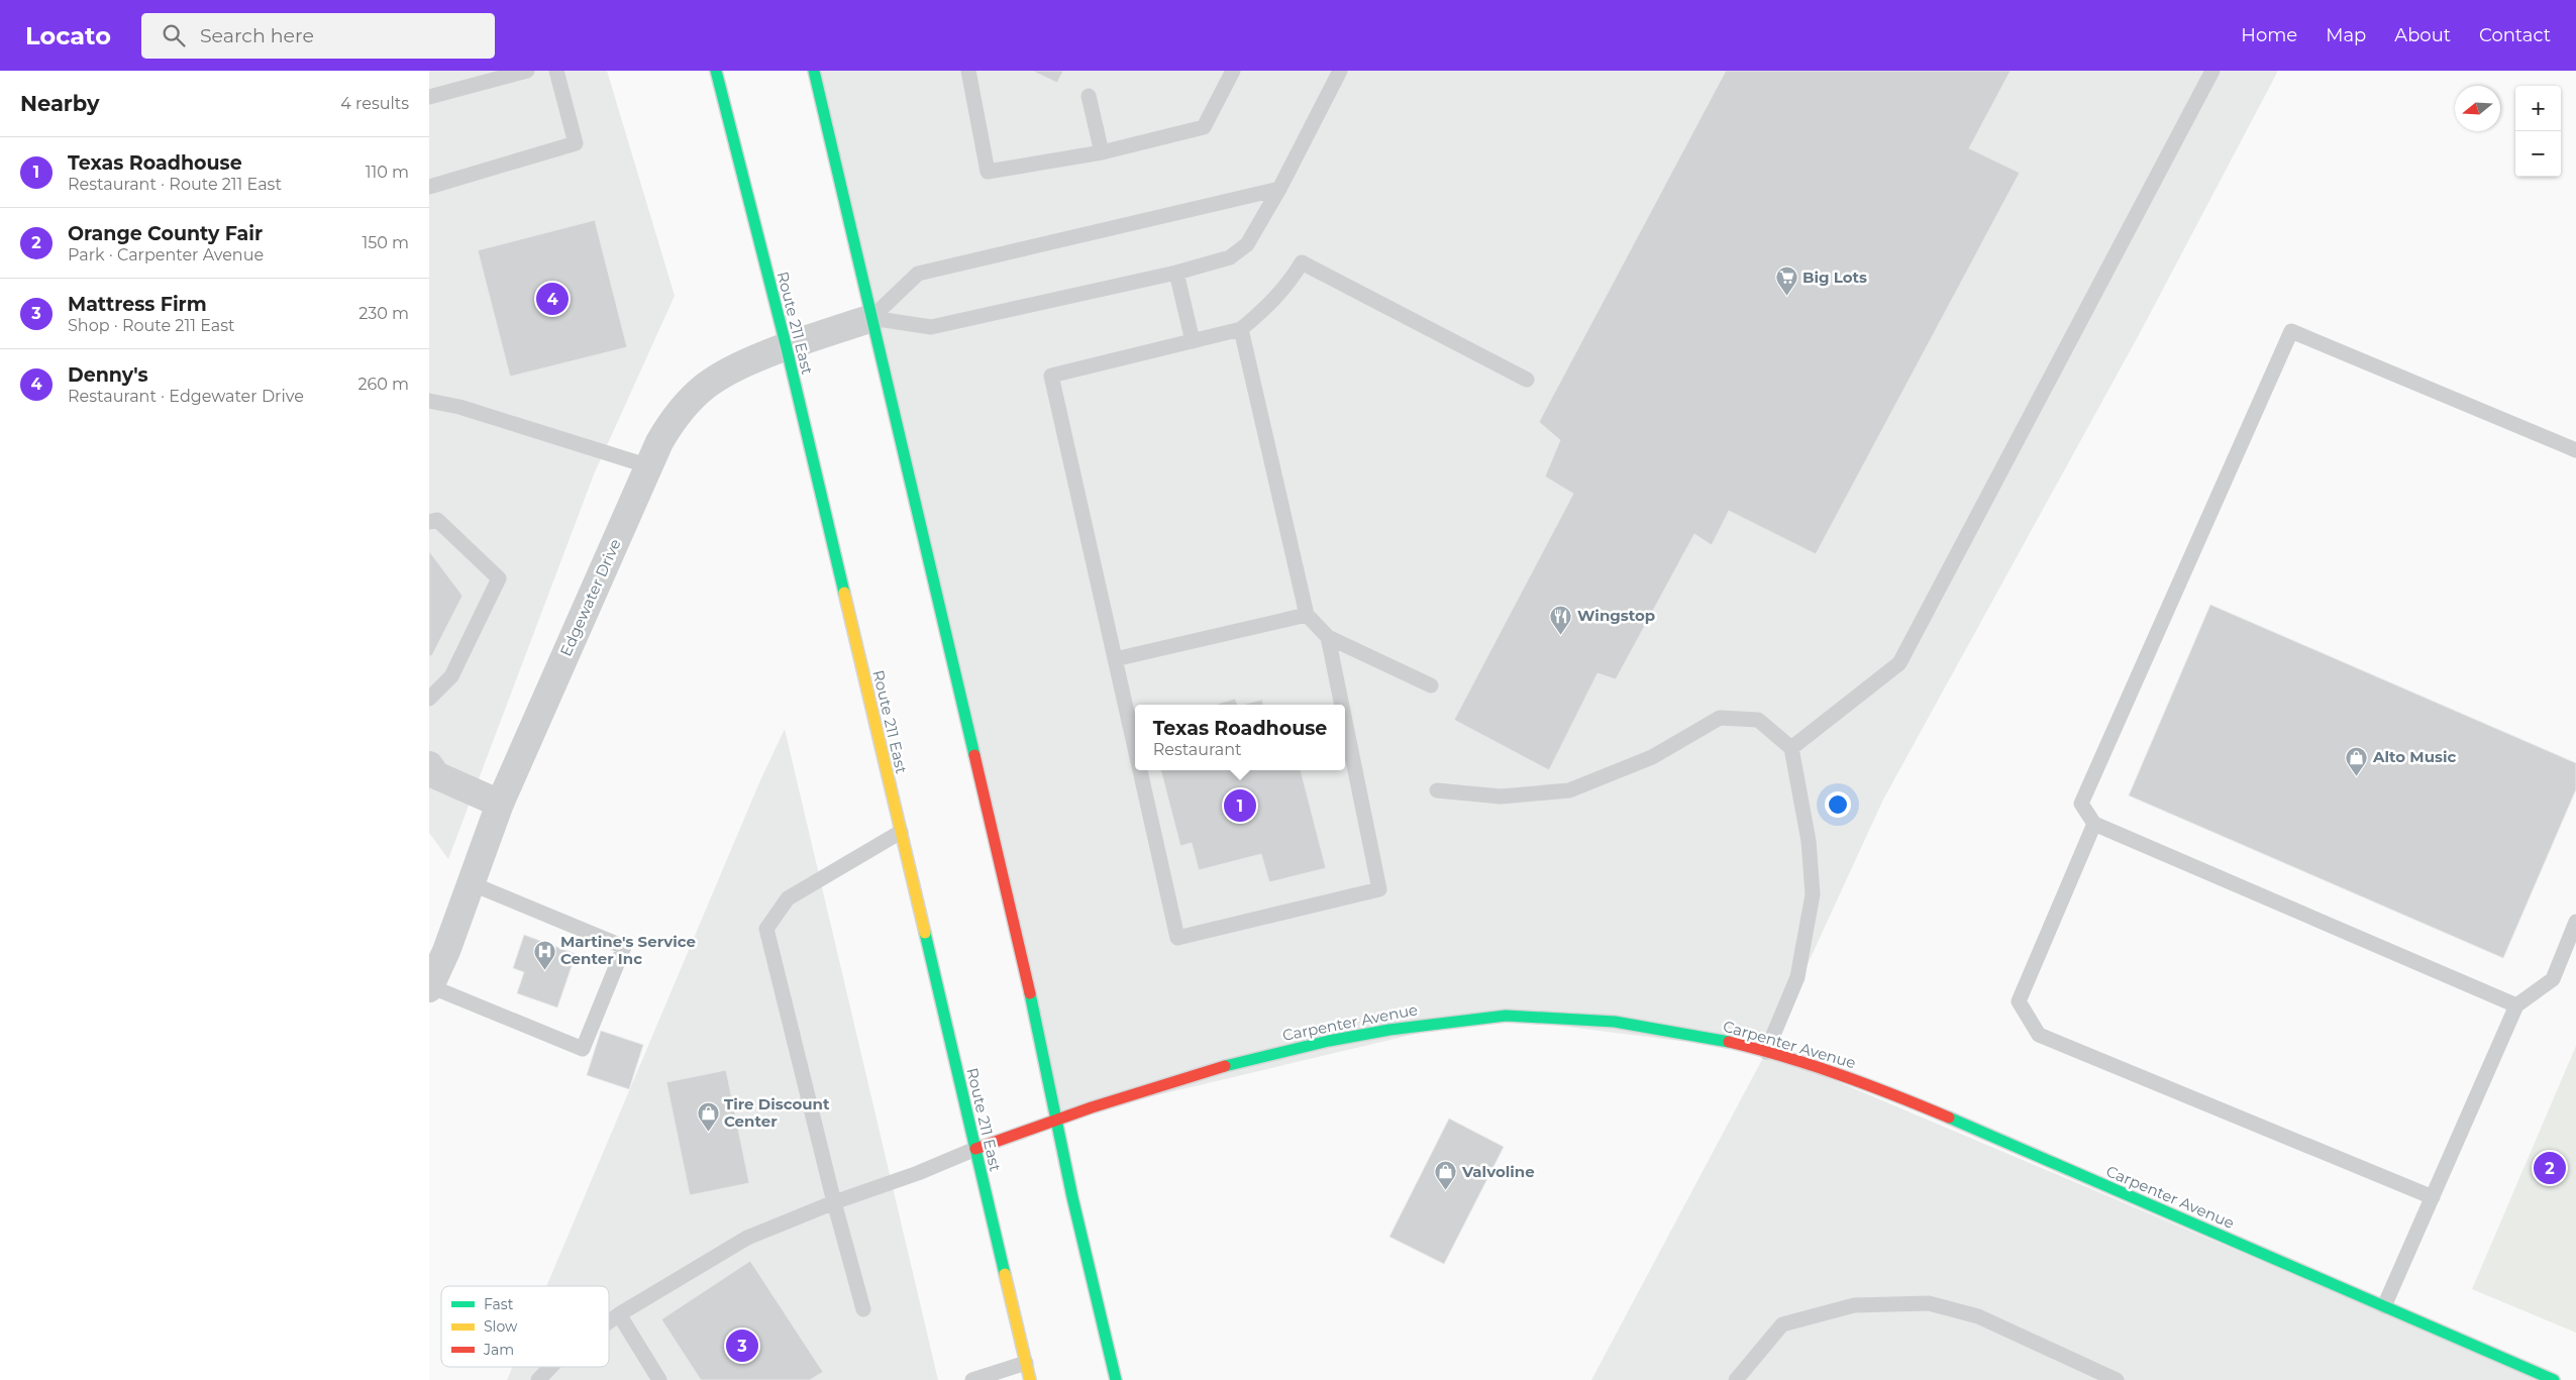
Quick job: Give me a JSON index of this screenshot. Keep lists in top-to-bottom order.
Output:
{
  "streets": {
    "main road": ["Route 211 East", "Carpenter Avenue"],
    "street": ["Edgewater Drive"]
  },
  "crossings": [
    ["Route 211 East", "Edgewater Drive"],
    ["Route 211 East", "Carpenter Avenue"]
  ],
  "places": {
    "supermarket": ["Big Lots"],
    "restaurant": ["Wingstop"],
    "shop": ["Alto Music", "Tire Discount Center", "Valvoline"],
    "hospital": ["Martine's Service Center Inc"]
  },
  "legend": ["Fast", "Slow", "Jam"],
  "north": "left",
  "page": {
    "header": "Locato",
    "search": "Search here",
    "nav": [
      "Home",
      "Map",
      "About",
      "Contact"
    ],
    "heading": ["Nearby", "4 results"],
    "map_buttons": ["+", "−"],
    "list": [
      {
        "mark": "1",
        "name": "Texas Roadhouse",
        "note": "Restaurant · Route 211 East",
        "value": "110 m"
      },
      {
        "mark": "2",
        "name": "Orange County Fair",
        "note": "Park · Carpenter Avenue",
        "value": "150 m"
      },
      {
        "mark": "3",
        "name": "Mattress Firm",
        "note": "Shop · Route 211 East",
        "value": "230 m"
      },
      {
        "mark": "4",
        "name": "Denny's",
        "note": "Restaurant · Edgewater Drive",
        "value": "260 m"
      }
    ],
    "pins": [
      "4",
      "1",
      "2",
      "3"
    ],
    "popup": ["Texas Roadhouse", "Restaurant"]
  }
}
